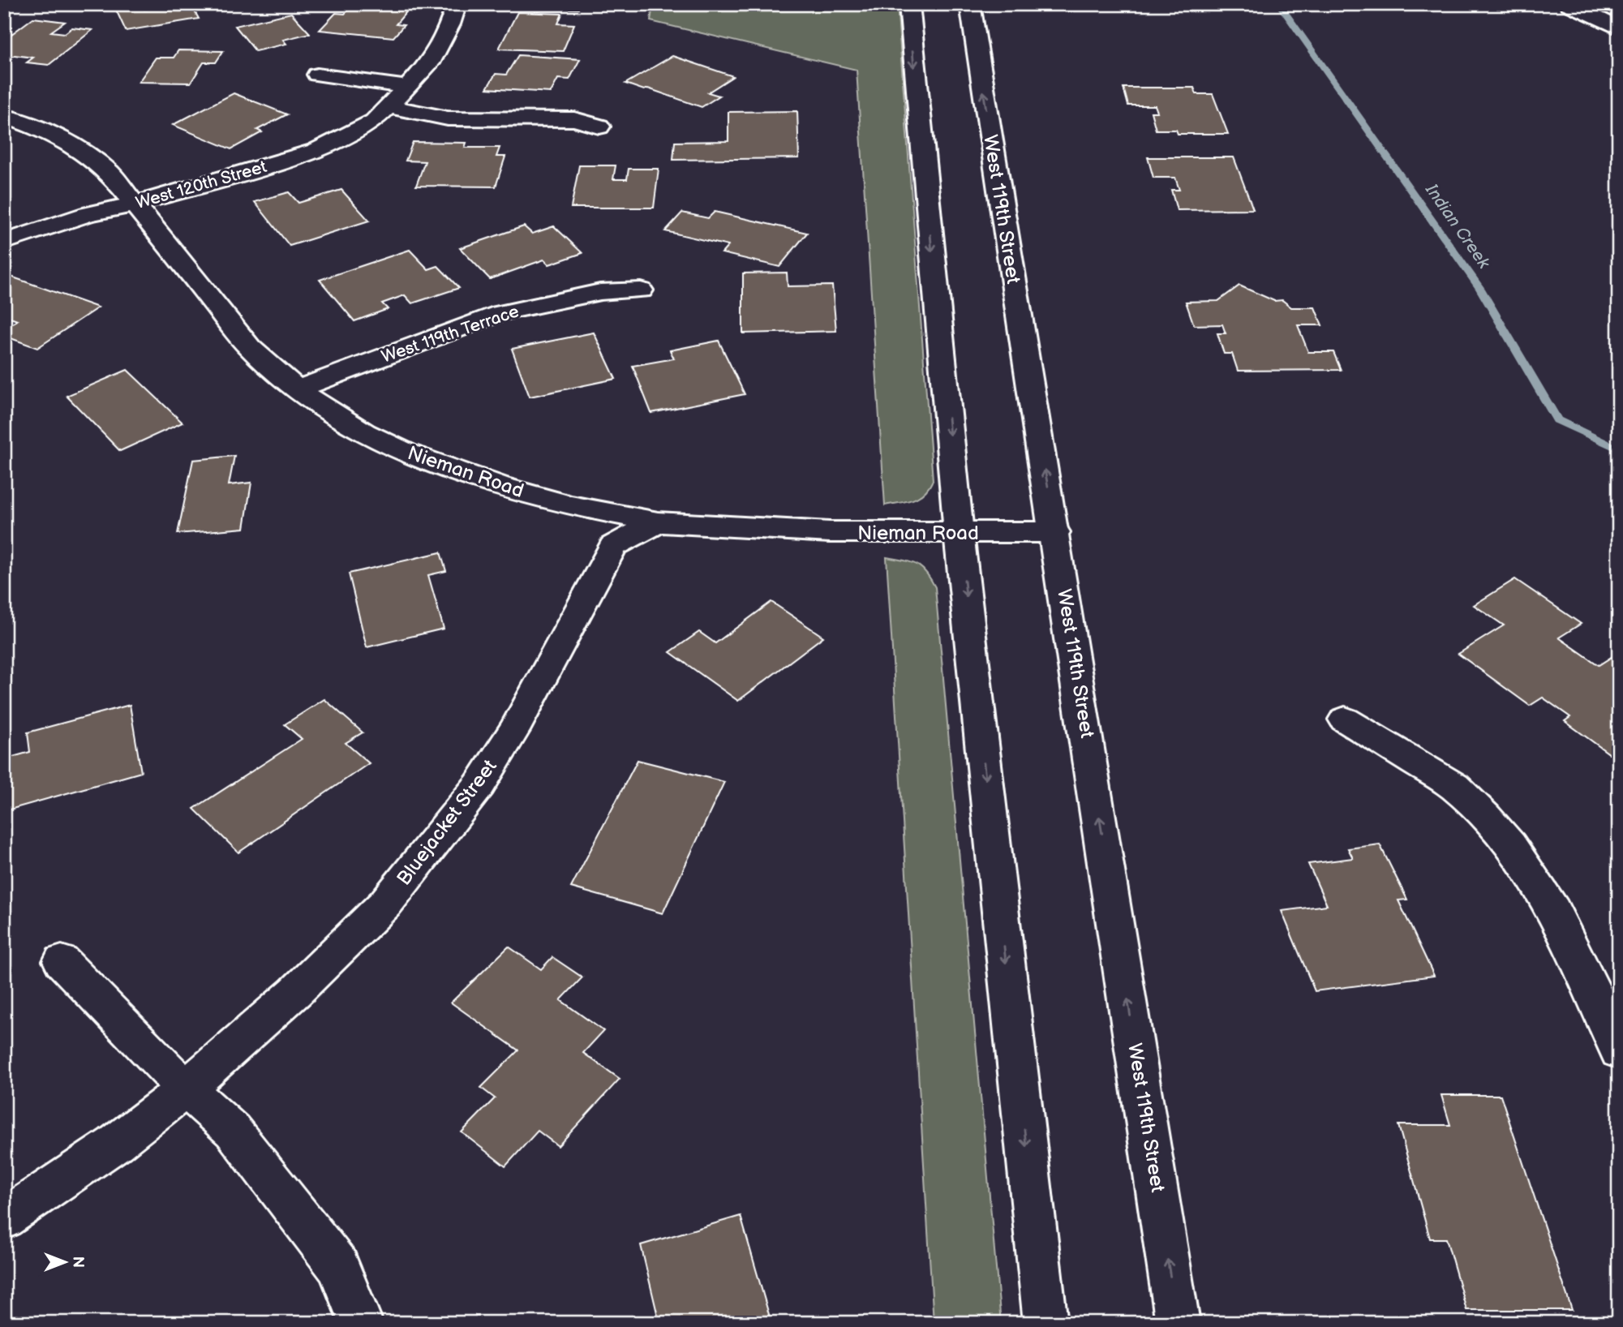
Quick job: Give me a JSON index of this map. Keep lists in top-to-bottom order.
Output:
{
  "streets": {
    "street": [
      "West 120th Street",
      "West 119th Street",
      "West 119th Terrace",
      "Nieman Road",
      "Bluejacket Street"
    ]
  },
  "crossings": [
    ["West 120th Street", "Nieman Road"],
    ["West 119th Street", "Nieman Road"],
    ["West 119th Terrace", "Nieman Road"],
    ["Nieman Road", "Bluejacket Street"]
  ],
  "water": ["Indian Creek"],
  "north": "right"
}
